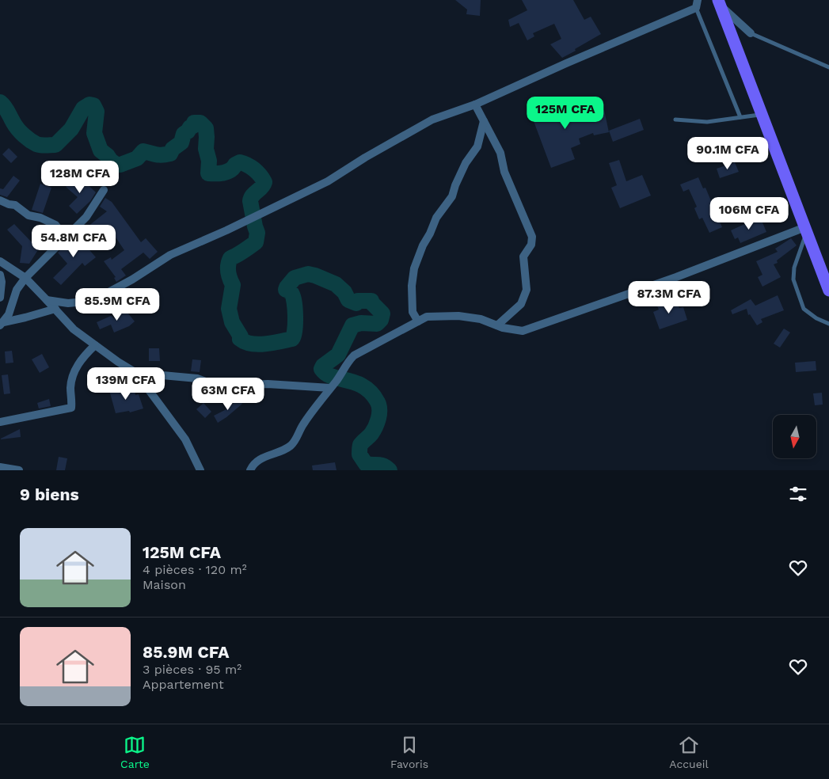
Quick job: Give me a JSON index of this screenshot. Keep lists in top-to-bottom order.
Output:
{
  "north": "bottom",
  "page": {
    "price": [
      "125M CFA",
      "90.1M CFA",
      "128M CFA",
      "106M CFA",
      "54.8M CFA",
      "87.3M CFA",
      "85.9M CFA",
      "139M CFA",
      "63M CFA"
    ],
    "heading": "9 biens",
    "list": [
      {
        "name": "125M CFA",
        "note": "4 pièces · 120 m² · Maison"
      },
      {
        "name": "85.9M CFA",
        "note": "3 pièces · 95 m² · Appartement"
      }
    ],
    "tabs": ["Carte", "Favoris", "Accueil"]
  }
}
